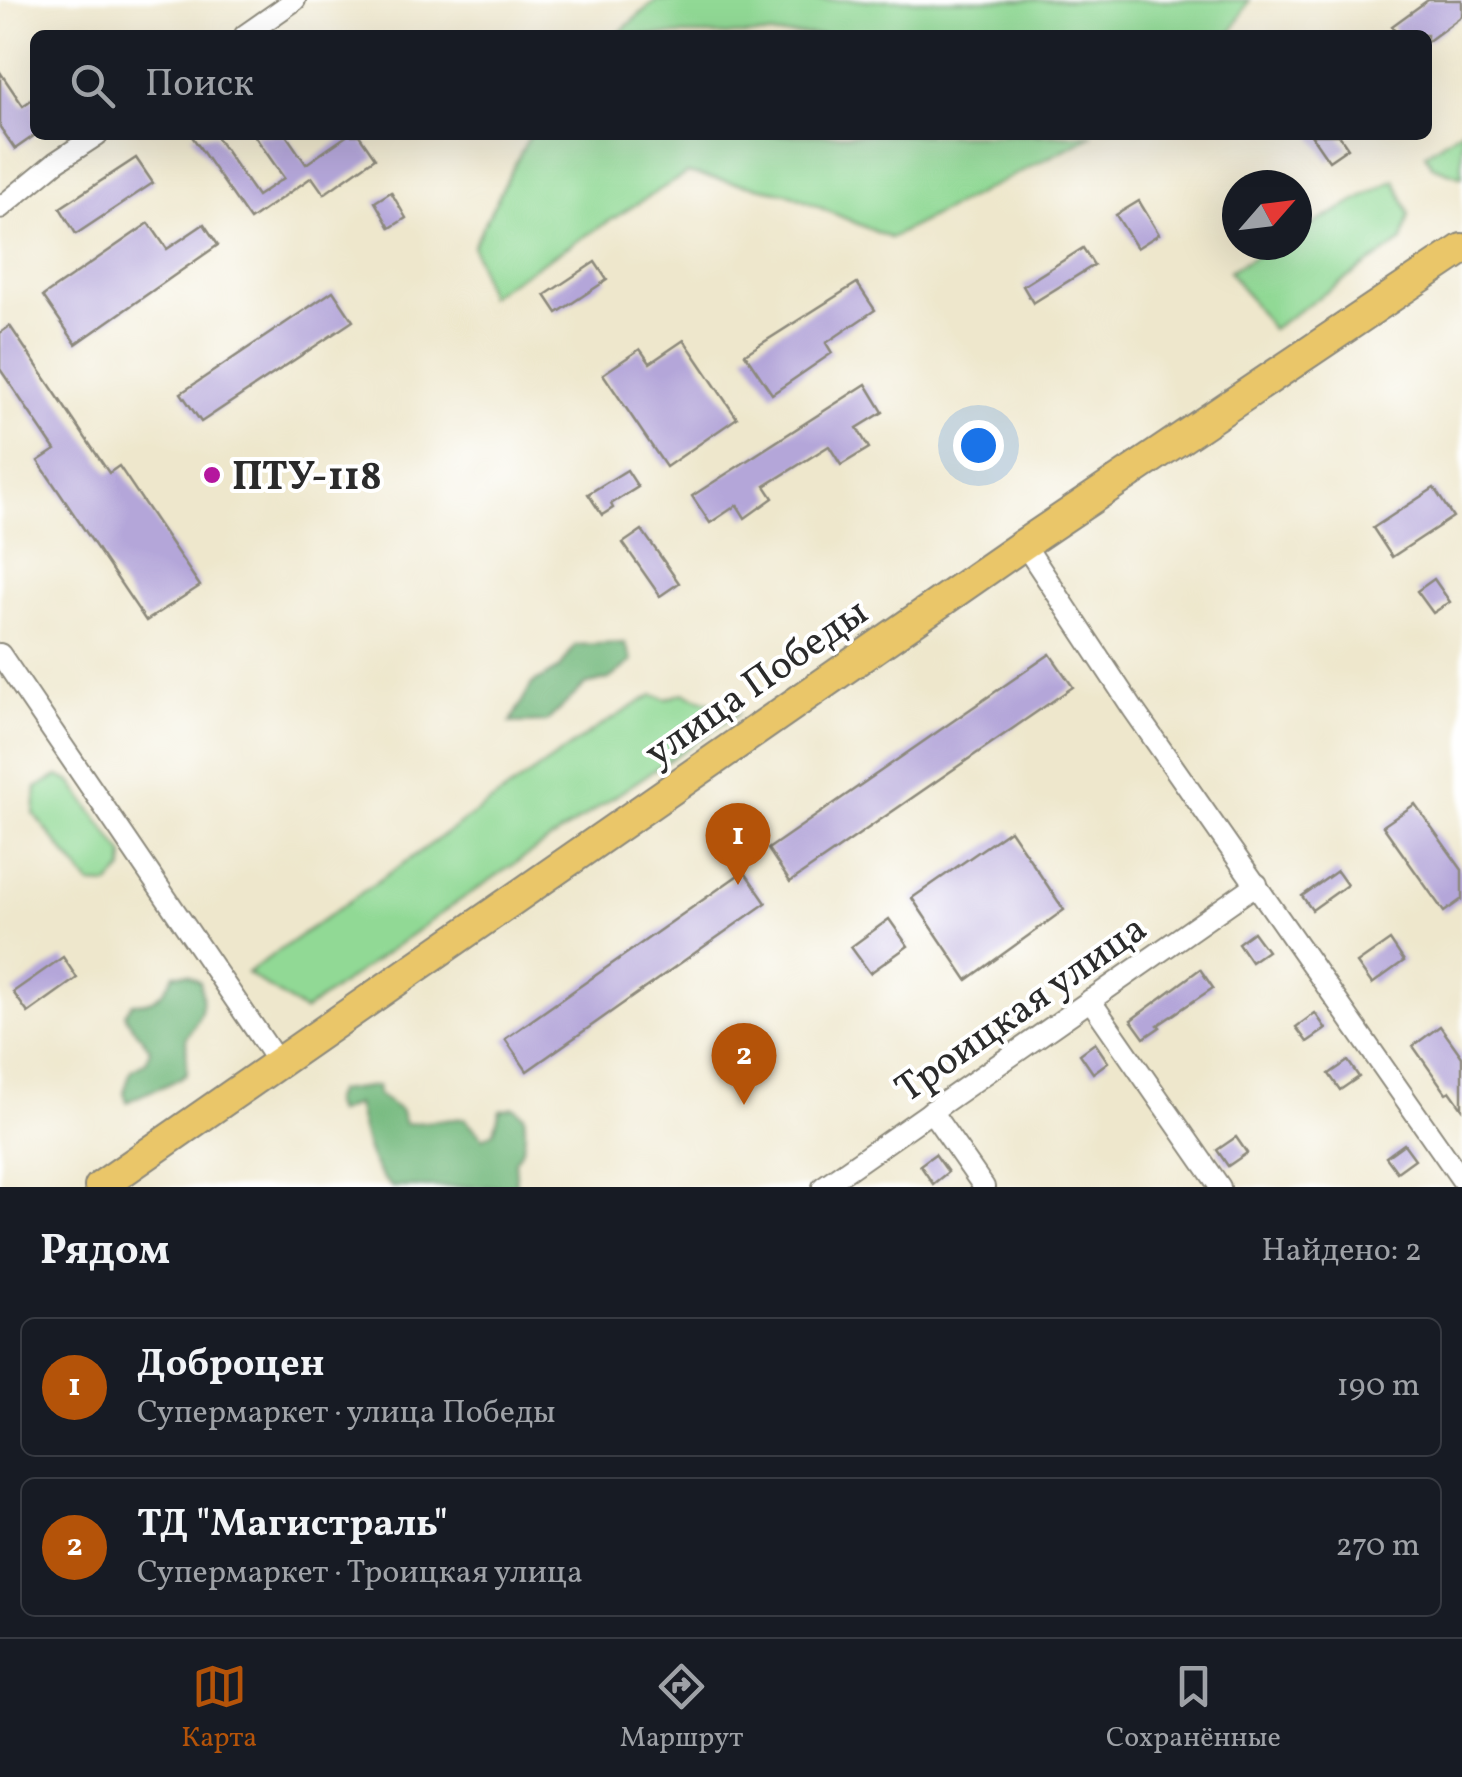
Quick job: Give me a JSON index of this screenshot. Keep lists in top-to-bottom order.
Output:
{
  "streets": {
    "highway": ["улица Победы"],
    "street": ["Троицкая улица"]
  },
  "places": ["ПТУ-118"],
  "north": "top right",
  "page": {
    "search": "Поиск",
    "pins": ["1", "2"],
    "heading": ["Рядом", "Найдено: 2"],
    "list": [
      {
        "mark": "1",
        "name": "Доброцен",
        "note": "Супермаркет · улица Победы",
        "value": "190 m"
      },
      {
        "mark": "2",
        "name": "ТД \"Магистраль\"",
        "note": "Супермаркет · Троицкая улица",
        "value": "270 m"
      }
    ],
    "nav": ["Карта", "Маршрут", "Сохранённые"]
  }
}
